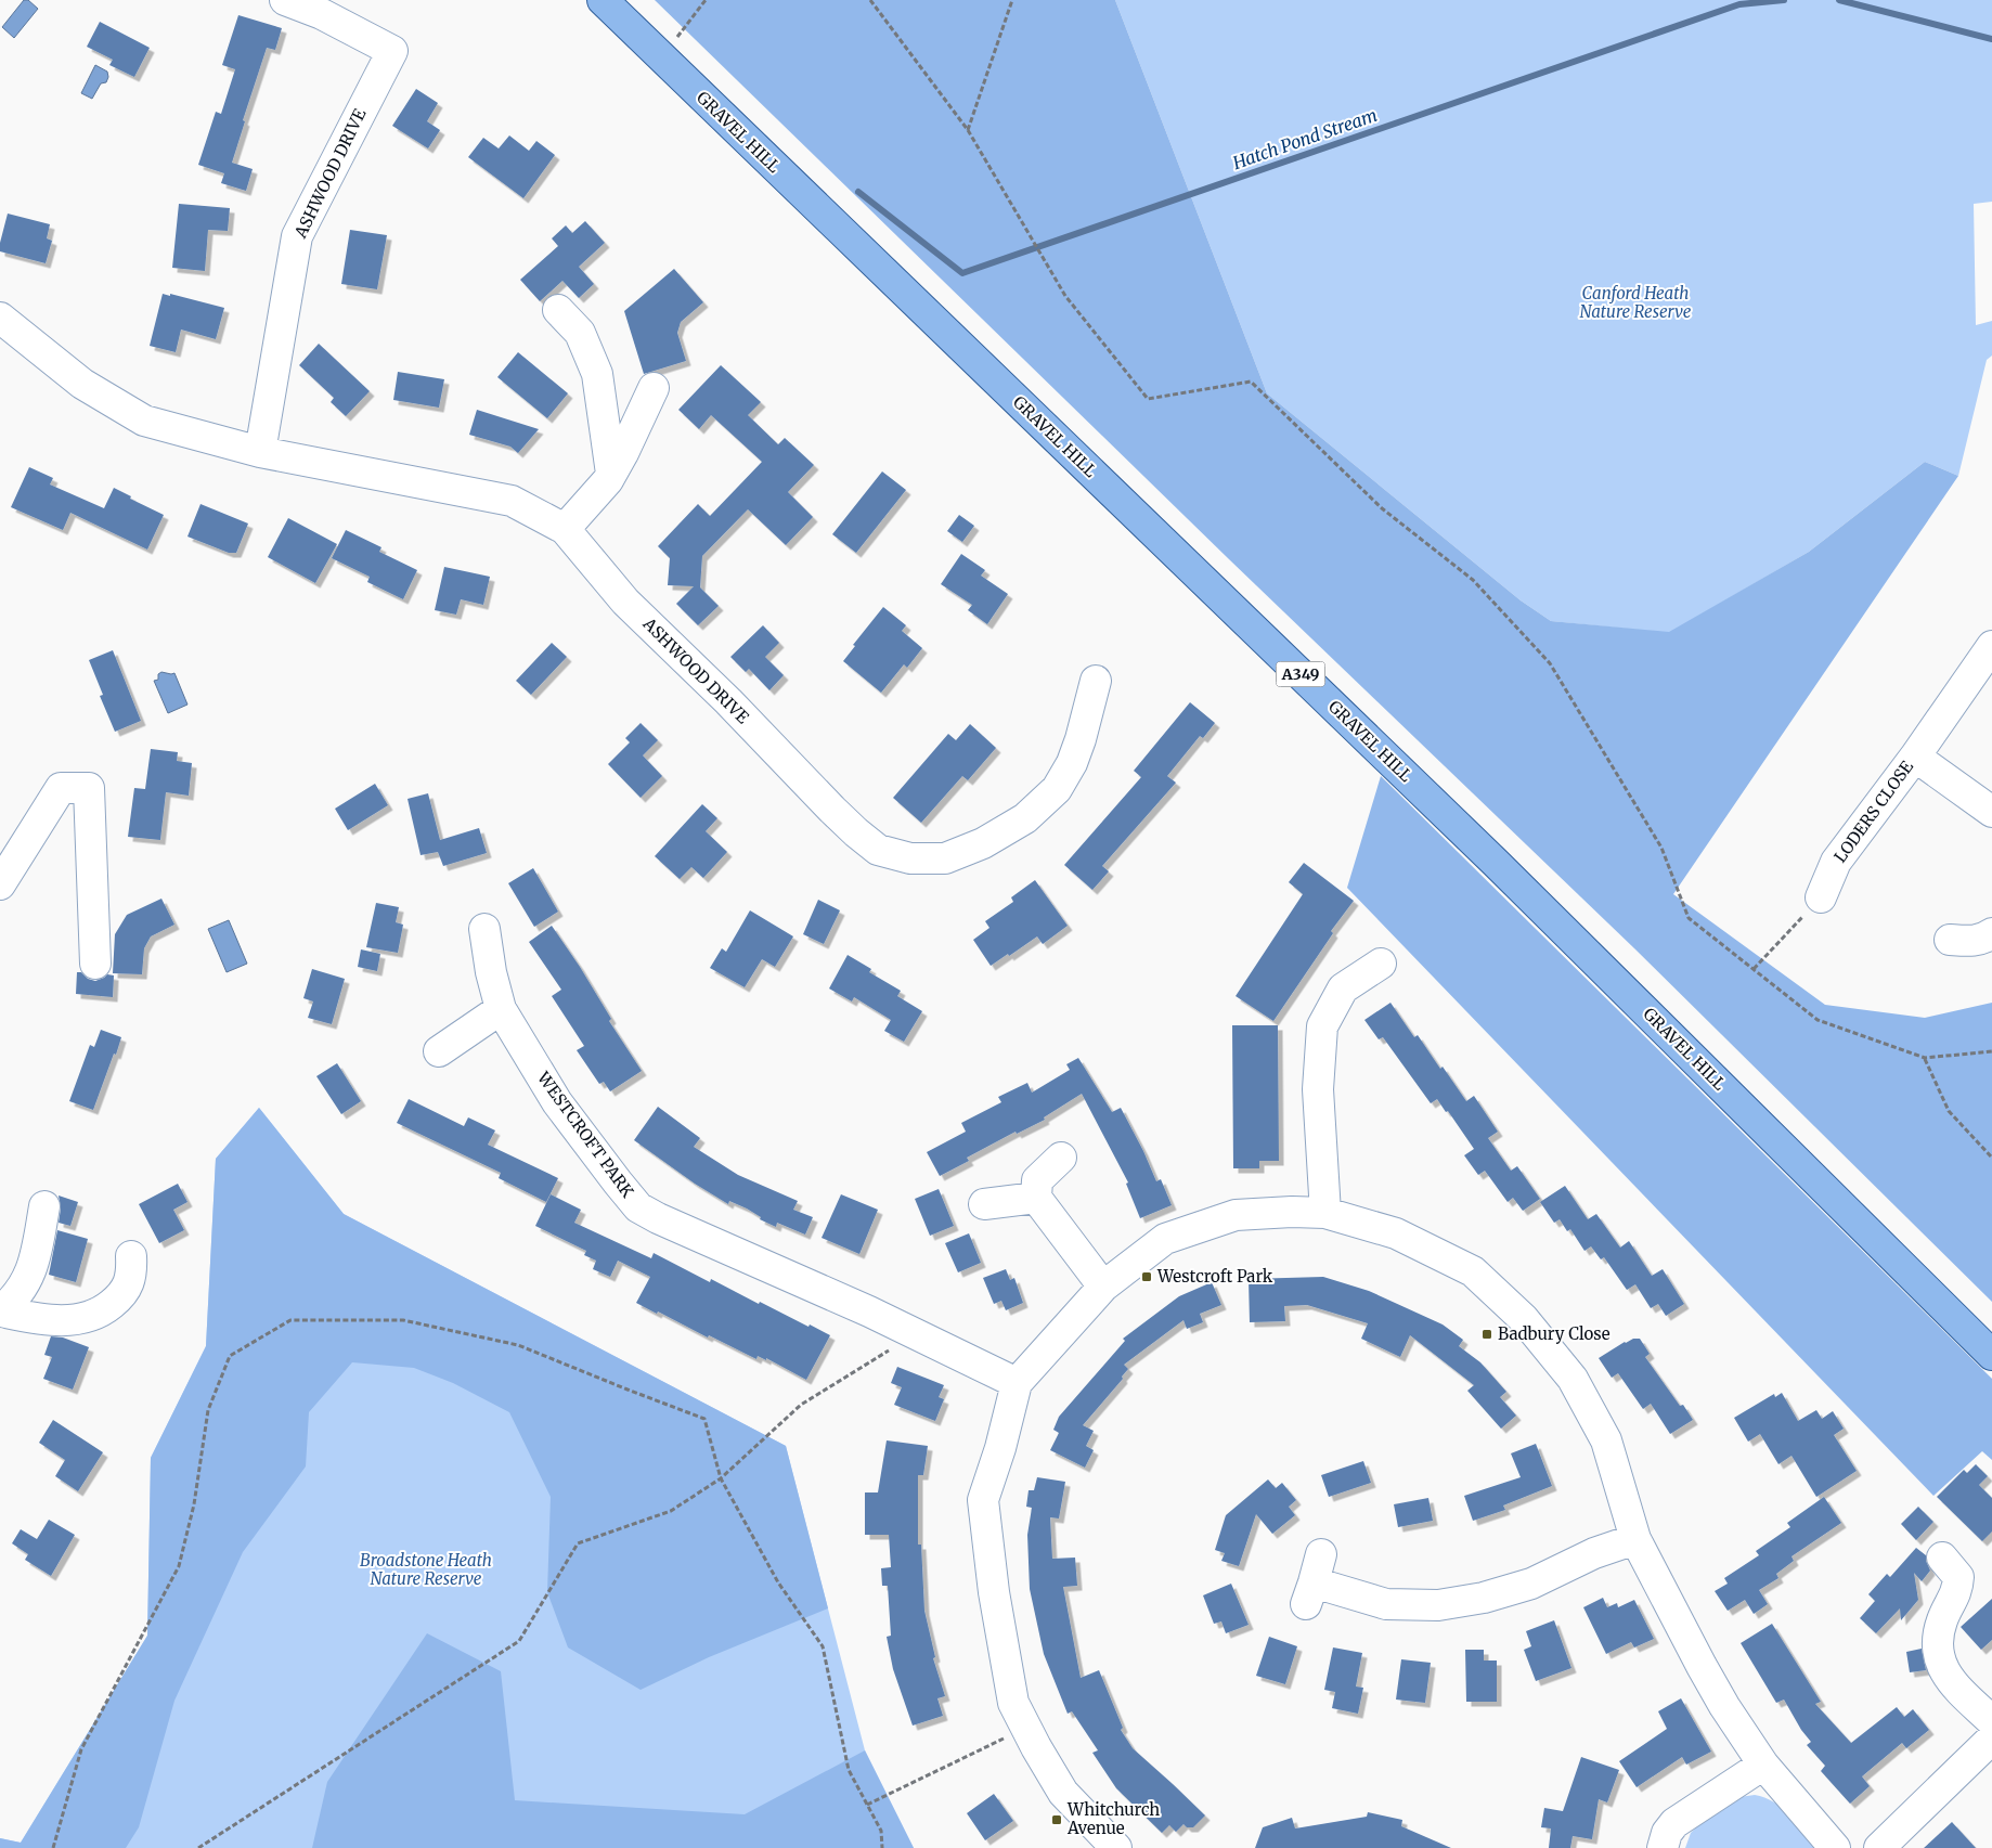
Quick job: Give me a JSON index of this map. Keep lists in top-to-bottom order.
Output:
{
  "streets": {
    "main road": ["GRAVEL HILL", "A349"],
    "street": ["ASHWOOD DRIVE", "LODERS CLOSE", "WESTCROFT PARK"]
  },
  "water": ["Hatch Pond Stream"],
  "parks": ["Canford Heath Nature Reserve", "Broadstone Heath Nature Reserve"],
  "places": {
    "transit": ["Westcroft Park", "Badbury Close", "Whitchurch Avenue"]
  }
}
